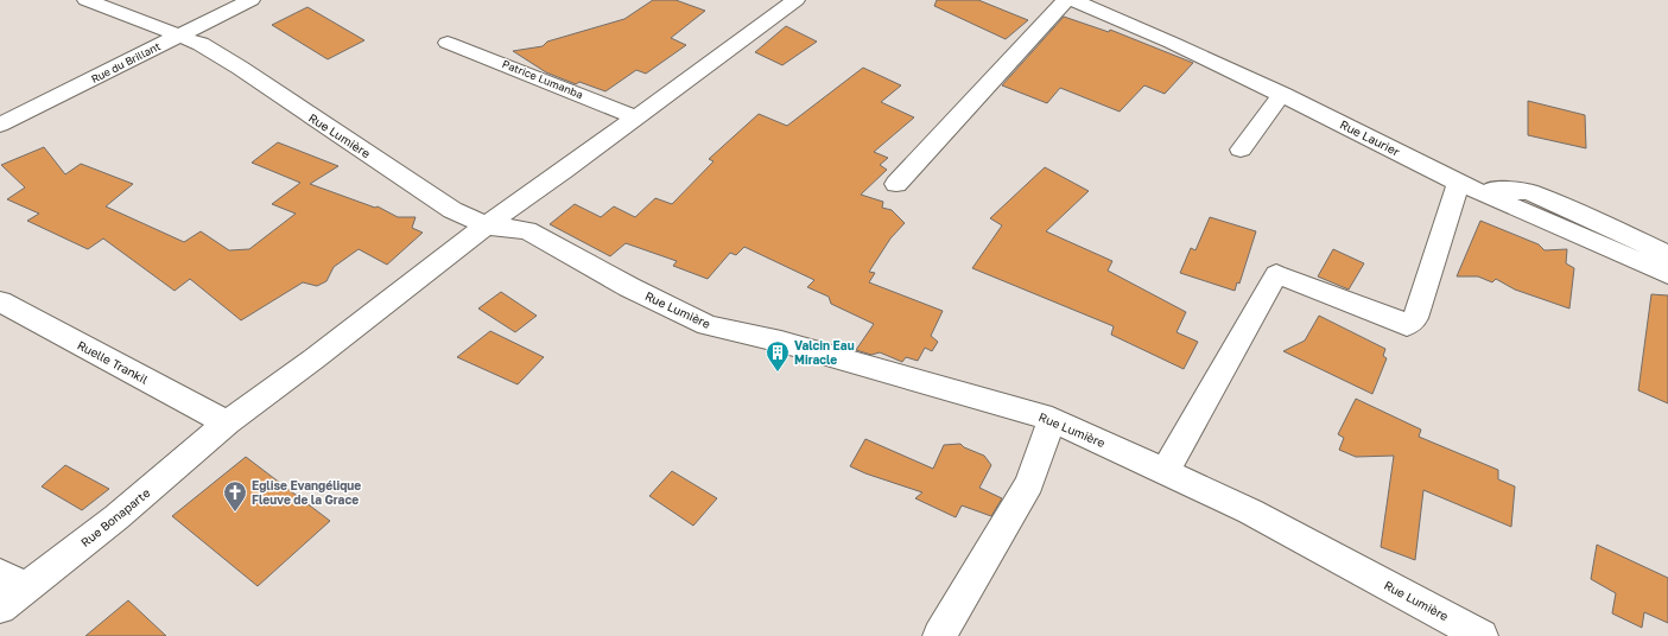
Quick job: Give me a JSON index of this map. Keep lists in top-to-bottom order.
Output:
{
  "streets": {
    "street": [
      "Rue du Brillant",
      "Patrice Lumanba",
      "Rue Lumière",
      "Rue Laurier",
      "Ruelle Trankil",
      "Rue Bonaparte"
    ]
  },
  "crossings": [
    ["Rue du Brillant", "Rue Lumière"],
    ["Patrice Lumanba", "Rue Bonaparte"],
    ["Rue Lumière", "Rue Bonaparte"],
    ["Ruelle Trankil", "Rue Bonaparte"]
  ],
  "places": {
    "building": ["Valcin Eau Miracle"],
    "church": ["Eglise Evangélique Fleuve de la Grace"]
  }
}
